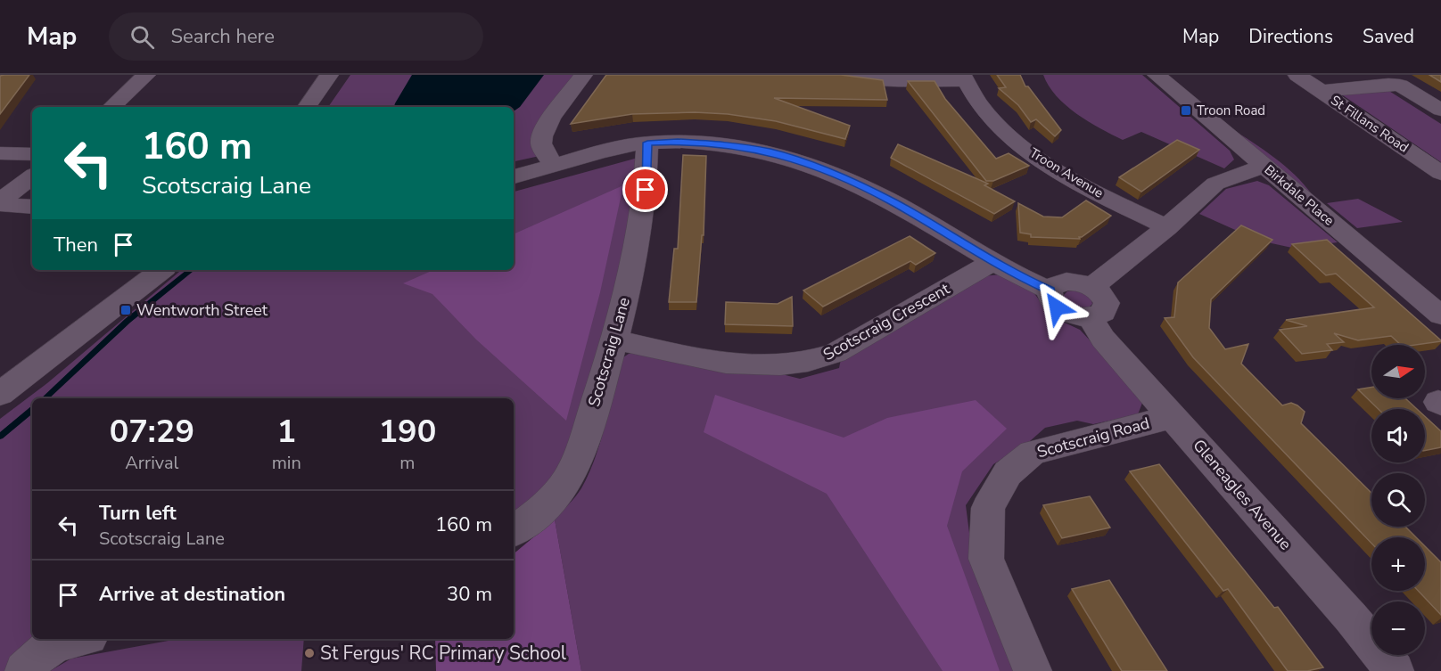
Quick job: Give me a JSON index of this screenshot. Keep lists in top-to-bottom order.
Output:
{
  "streets": {
    "street": [
      "St Fillans Road",
      "Troon Avenue",
      "Birkdale Place",
      "Scotscraig Crescent",
      "Scotscraig Lane",
      "Scotscraig Road",
      "Gleneagles Avenue"
    ]
  },
  "crossings": [
    ["Scotscraig Crescent", "Scotscraig Lane"],
    ["Scotscraig Road", "Gleneagles Avenue"]
  ],
  "places": {
    "transit": ["Troon Road", "Wentworth Street"],
    "other": ["St Fergus' RC Primary School"]
  },
  "north": "right",
  "page": {
    "header": "Map",
    "search": "Search here",
    "nav": ["Map", "Directions", "Saved"],
    "turn": ["160 m", "Scotscraig Lane"],
    "then": "Then",
    "map_buttons": ["+", "−"],
    "eta": [
      "07:29",
      "Arrival",
      "1",
      "min",
      "190",
      "m"
    ],
    "list": [
      {
        "name": "Turn left",
        "note": "Scotscraig Lane",
        "value": "160 m"
      },
      {
        "name": "Arrive at destination",
        "value": "30 m"
      }
    ]
  }
}
